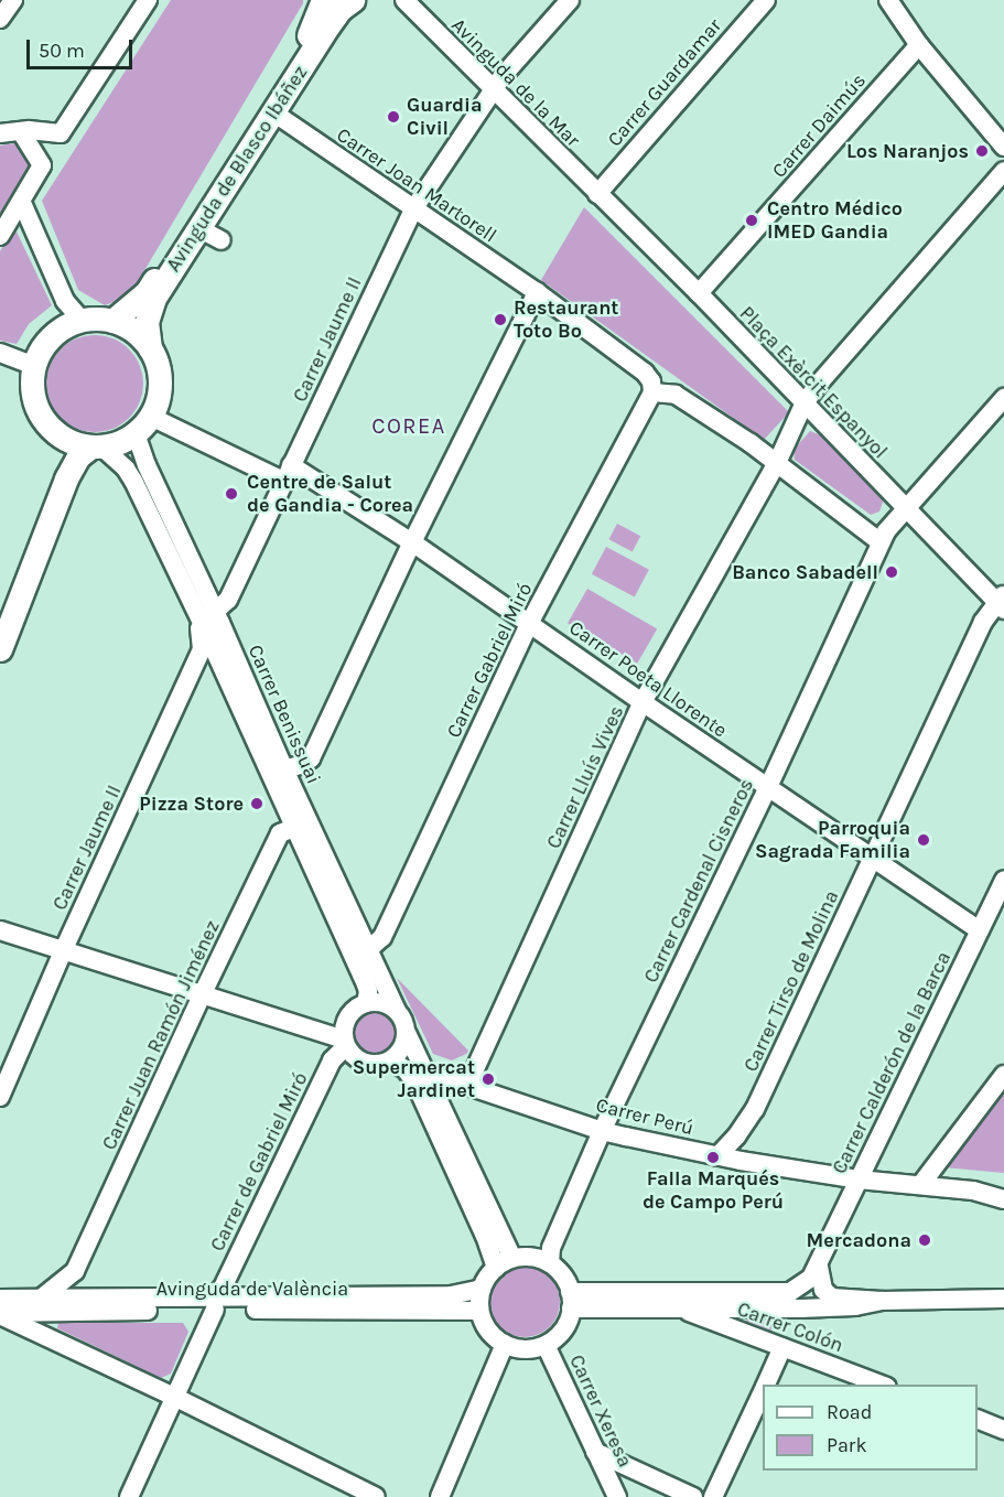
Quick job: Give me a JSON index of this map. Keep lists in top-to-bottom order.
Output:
{
  "streets": {
    "main road": ["Avinguda de Blasco Ibáñez"],
    "street": [
      "Avinguda de la Mar",
      "Carrer Guardamar",
      "Carrer Daimús",
      "Carrer Joan Martorell",
      "Carrer Jaume II",
      "Plaça Exèrcit Espanyol",
      "Carrer Gabriel Miró",
      "Carrer Poeta Llorente",
      "Carrer Benissuai",
      "Carrer Lluís Vives",
      "Carrer Cardenal Cisneros",
      "Carrer Tirso de Molina",
      "Carrer Juan Ramón Jiménez",
      "Carrer Calderón de la Barca",
      "Carrer Perú",
      "Carrer de Gabriel Miró",
      "Avinguda de València",
      "Carrer Colón",
      "Carrer Xeresa"
    ]
  },
  "crossings": [
    ["Avinguda de la Mar", "Carrer Guardamar"],
    ["Avinguda de la Mar", "Carrer Jaume II"],
    ["Avinguda de la Mar", "Plaça Exèrcit Espanyol"],
    ["Carrer Guardamar", "Plaça Exèrcit Espanyol"],
    ["Carrer Daimús", "Plaça Exèrcit Espanyol"],
    ["Avinguda de Blasco Ibáñez", "Carrer Joan Martorell"],
    ["Avinguda de Blasco Ibáñez", "Carrer Poeta Llorente"],
    ["Avinguda de Blasco Ibáñez", "Carrer Benissuai"],
    ["Carrer Joan Martorell", "Carrer Jaume II"],
    ["Carrer Jaume II", "Carrer Poeta Llorente"],
    ["Carrer Jaume II", "Carrer Benissuai"],
    ["Plaça Exèrcit Espanyol", "Carrer Lluís Vives"],
    ["Plaça Exèrcit Espanyol", "Carrer Cardenal Cisneros"],
    ["Plaça Exèrcit Espanyol", "Carrer Tirso de Molina"],
    ["Carrer Gabriel Miró", "Carrer Poeta Llorente"],
    ["Carrer Gabriel Miró", "Carrer Benissuai"],
    ["Carrer Poeta Llorente", "Carrer Benissuai"],
    ["Carrer Poeta Llorente", "Carrer Lluís Vives"],
    ["Carrer Poeta Llorente", "Carrer Cardenal Cisneros"],
    ["Carrer Poeta Llorente", "Carrer Tirso de Molina"],
    ["Carrer Poeta Llorente", "Carrer Calderón de la Barca"],
    ["Carrer Benissuai", "Carrer Juan Ramón Jiménez"],
    ["Carrer Benissuai", "Carrer de Gabriel Miró"],
    ["Carrer Lluís Vives", "Carrer Perú"],
    ["Carrer Cardenal Cisneros", "Carrer Perú"],
    ["Carrer Cardenal Cisneros", "Avinguda de València"],
    ["Carrer Cardenal Cisneros", "Carrer Xeresa"],
    ["Carrer Tirso de Molina", "Carrer Perú"],
    ["Carrer Juan Ramón Jiménez", "Avinguda de València"],
    ["Carrer Calderón de la Barca", "Carrer Perú"],
    ["Carrer de Gabriel Miró", "Avinguda de València"],
    ["Avinguda de València", "Carrer Xeresa"]
  ],
  "districts": ["COREA"],
  "places": [
    "Guardia Civil",
    "Los Naranjos",
    "Centro Médico IMED Gandia",
    "Restaurant Toto Bo",
    "Centre de Salut de Gandia - Corea",
    "Banco Sabadell",
    "Pizza Store",
    "Parroquia Sagrada Familia",
    "Supermercat Jardinet",
    "Falla Marqués de Campo Perú",
    "Mercadona"
  ],
  "legend": ["Road", "Park"],
  "scale_bar": "50 m"
}
